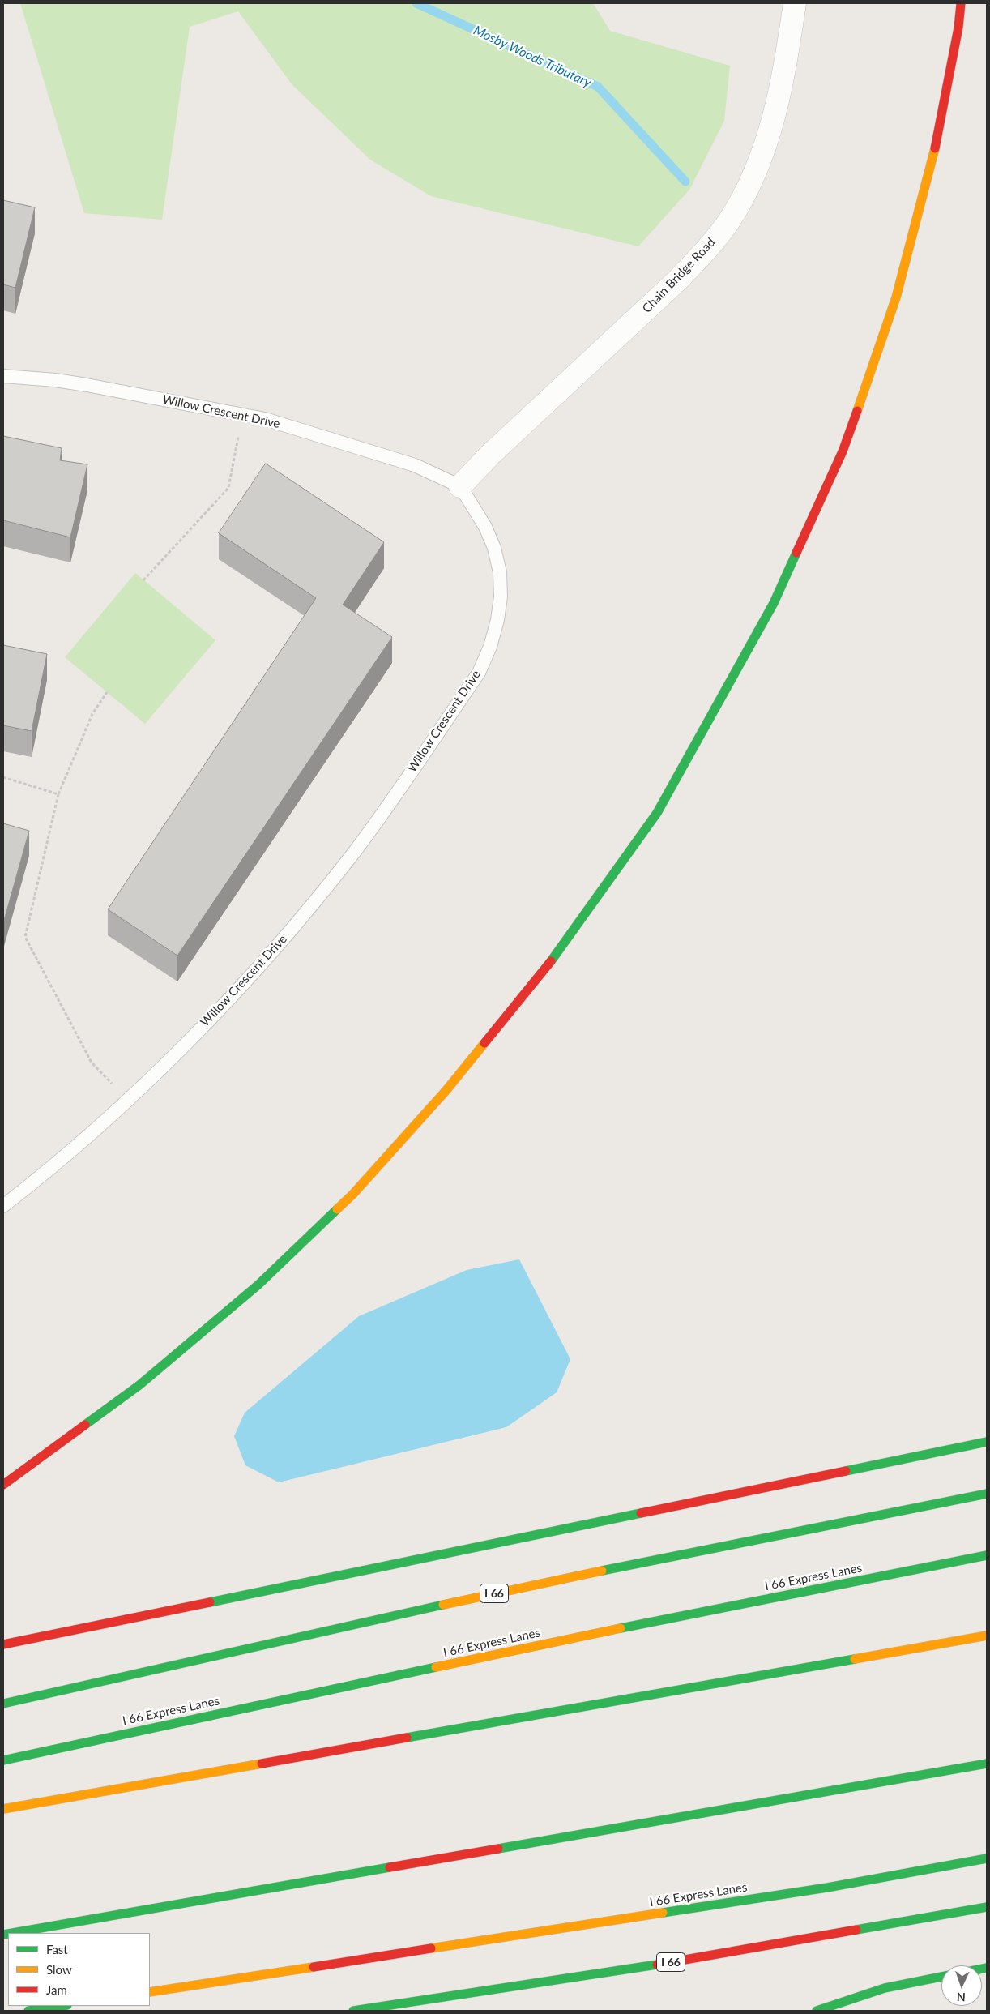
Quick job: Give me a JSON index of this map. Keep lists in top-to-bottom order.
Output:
{
  "streets": {
    "highway": ["I 66 Express Lanes", "I 66"],
    "street": ["Chain Bridge Road"],
    "lane": ["Willow Crescent Drive"]
  },
  "crossings": [
    ["Chain Bridge Road", "Willow Crescent Drive"]
  ],
  "water": ["Mosby Woods Tributary"],
  "legend": ["Fast", "Slow", "Jam"],
  "north": "bottom"
}
